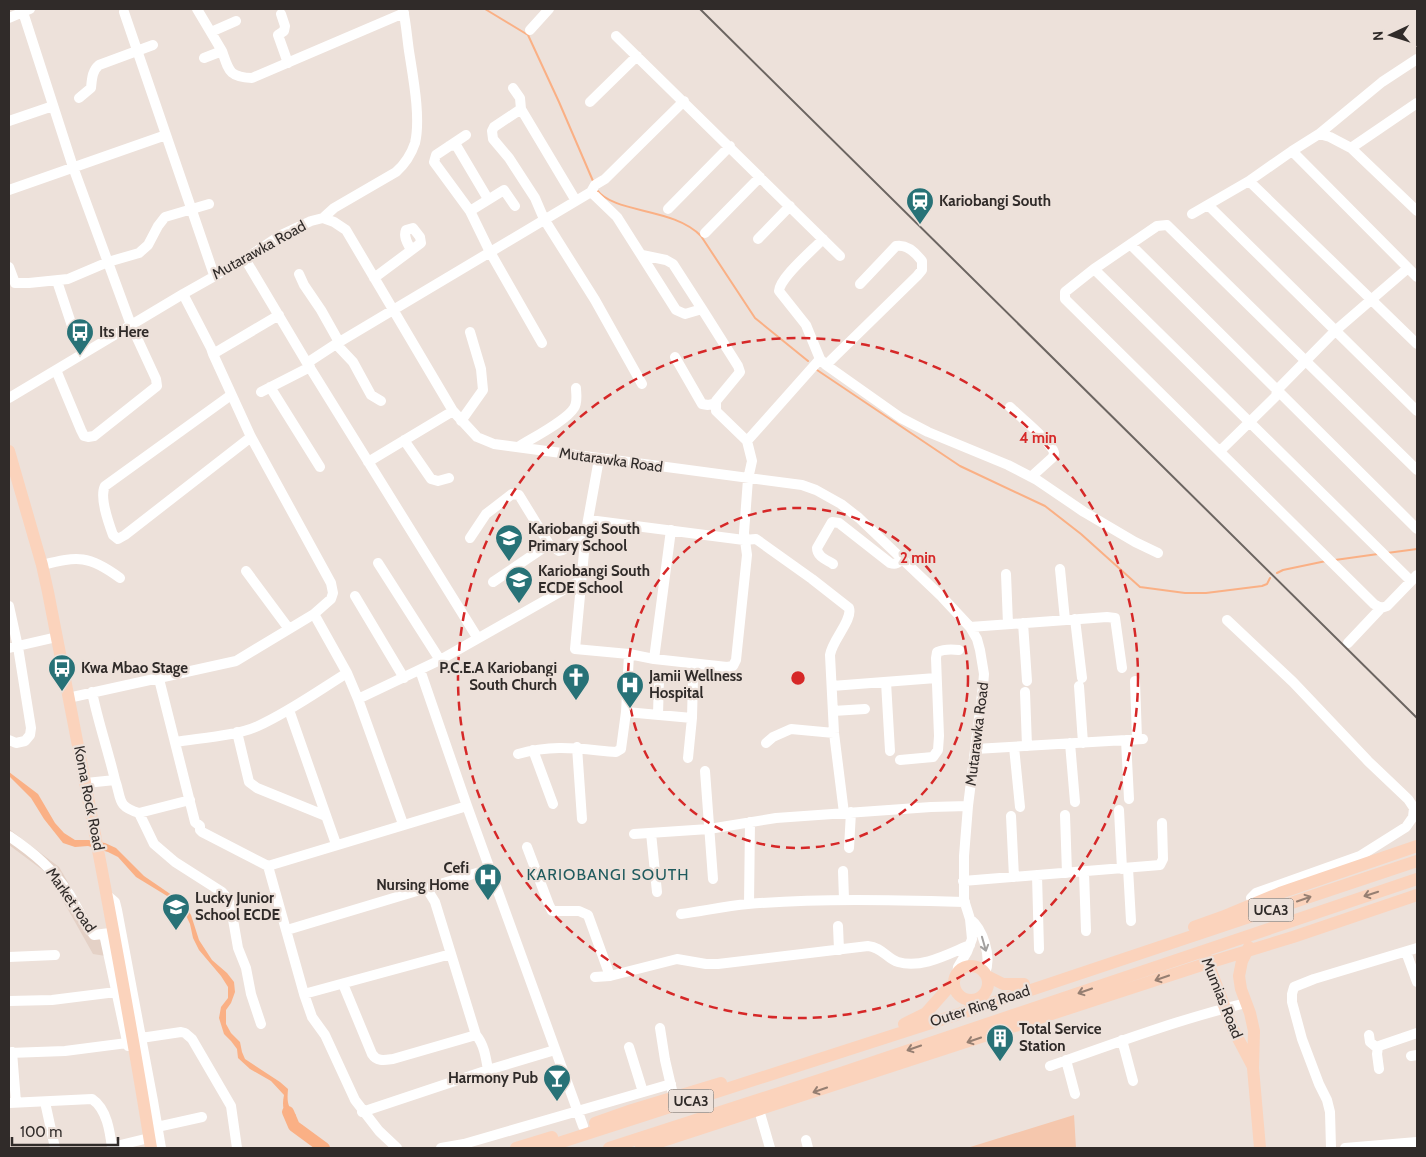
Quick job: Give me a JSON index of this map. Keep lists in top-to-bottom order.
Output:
{
  "streets": {
    "main road": [
      "Mutarawka Road",
      "Koma Rock Road",
      "UCA3",
      "Mumias Road",
      "Outer Ring Road"
    ],
    "street": ["Market road"]
  },
  "crossings": [
    ["Mutarawka Road", "UCA3"],
    ["Mutarawka Road", "Outer Ring Road"],
    ["Koma Rock Road", "Market road"],
    ["UCA3", "Mumias Road"],
    ["UCA3", "Outer Ring Road"],
    ["Mumias Road", "Outer Ring Road"]
  ],
  "districts": ["KARIOBANGI SOUTH"],
  "places": {
    "station": ["Kariobangi South"],
    "bus stop": ["Its Here", "Kwa Mbao Stage"],
    "school or university": ["Kariobangi South Primary School", "Kariobangi South ECDE School", "Lucky Junior School ECDE"],
    "church": ["P.C.E.A Kariobangi South Church"],
    "hospital": ["Jamii Wellness Hospital", "Cefi Nursing Home"],
    "building": ["Total Service Station"],
    "bar": ["Harmony Pub"]
  },
  "scale_bar": "100 m",
  "north": "left",
  "rings": ["4 min", "2 min"]
}
